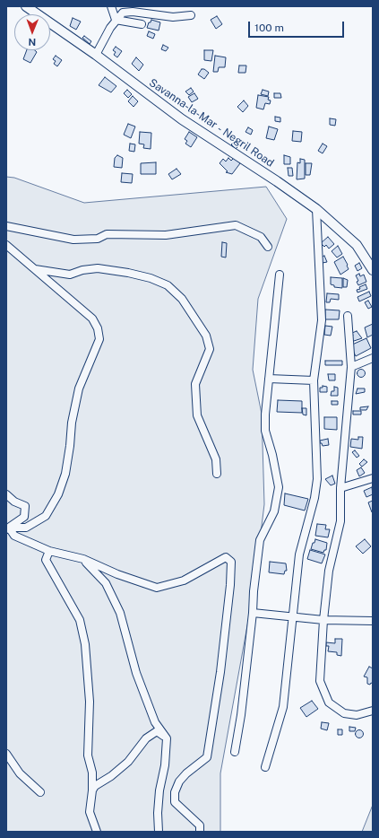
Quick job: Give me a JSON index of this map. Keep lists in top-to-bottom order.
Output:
{
  "streets": {
    "main road": ["Savanna-la-Mar - Negril Road"]
  },
  "scale_bar": "100 m",
  "north": "bottom"
}
